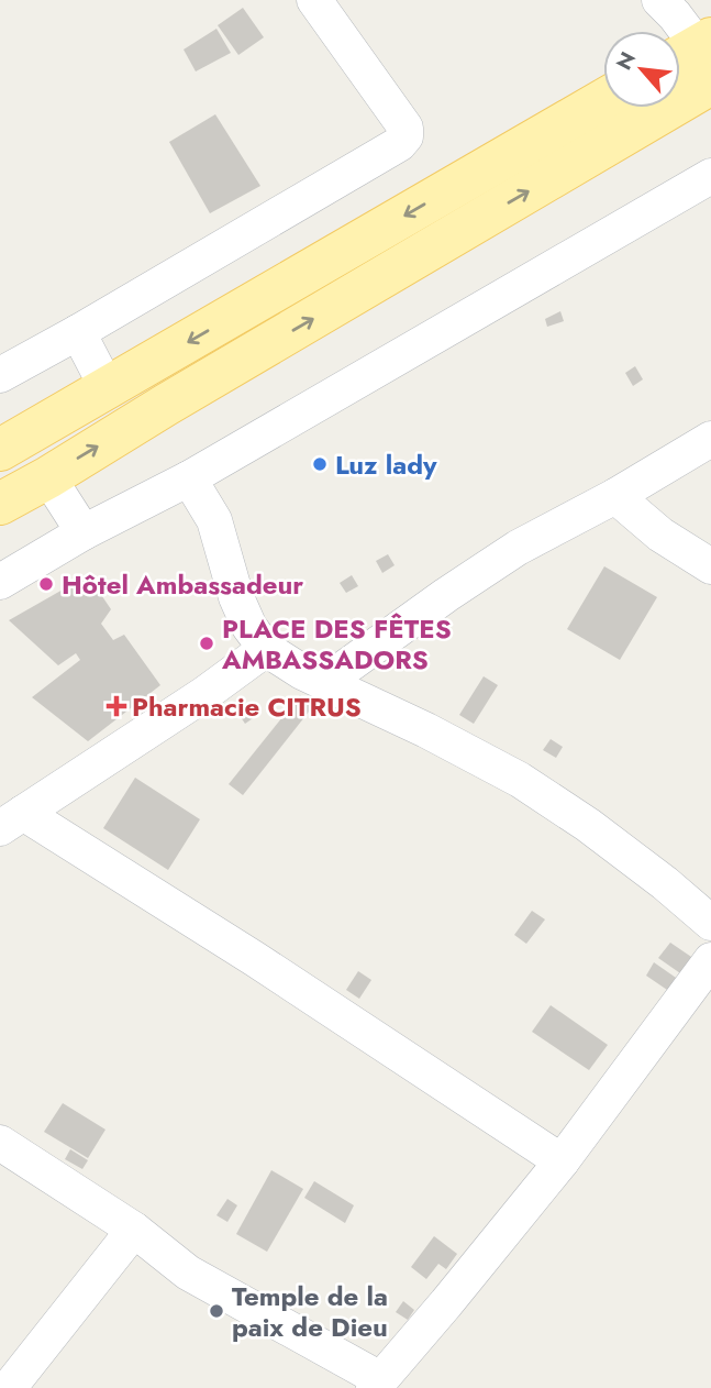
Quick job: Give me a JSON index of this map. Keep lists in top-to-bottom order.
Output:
{
  "places": {
    "other": [
      "Luz lady",
      "Hôtel Ambassadeur",
      "PLACE DES FÊTES AMBASSADORS",
      "Temple de la paix de Dieu"
    ],
    "health": ["Pharmacie CITRUS"]
  },
  "north": "top left"
}
